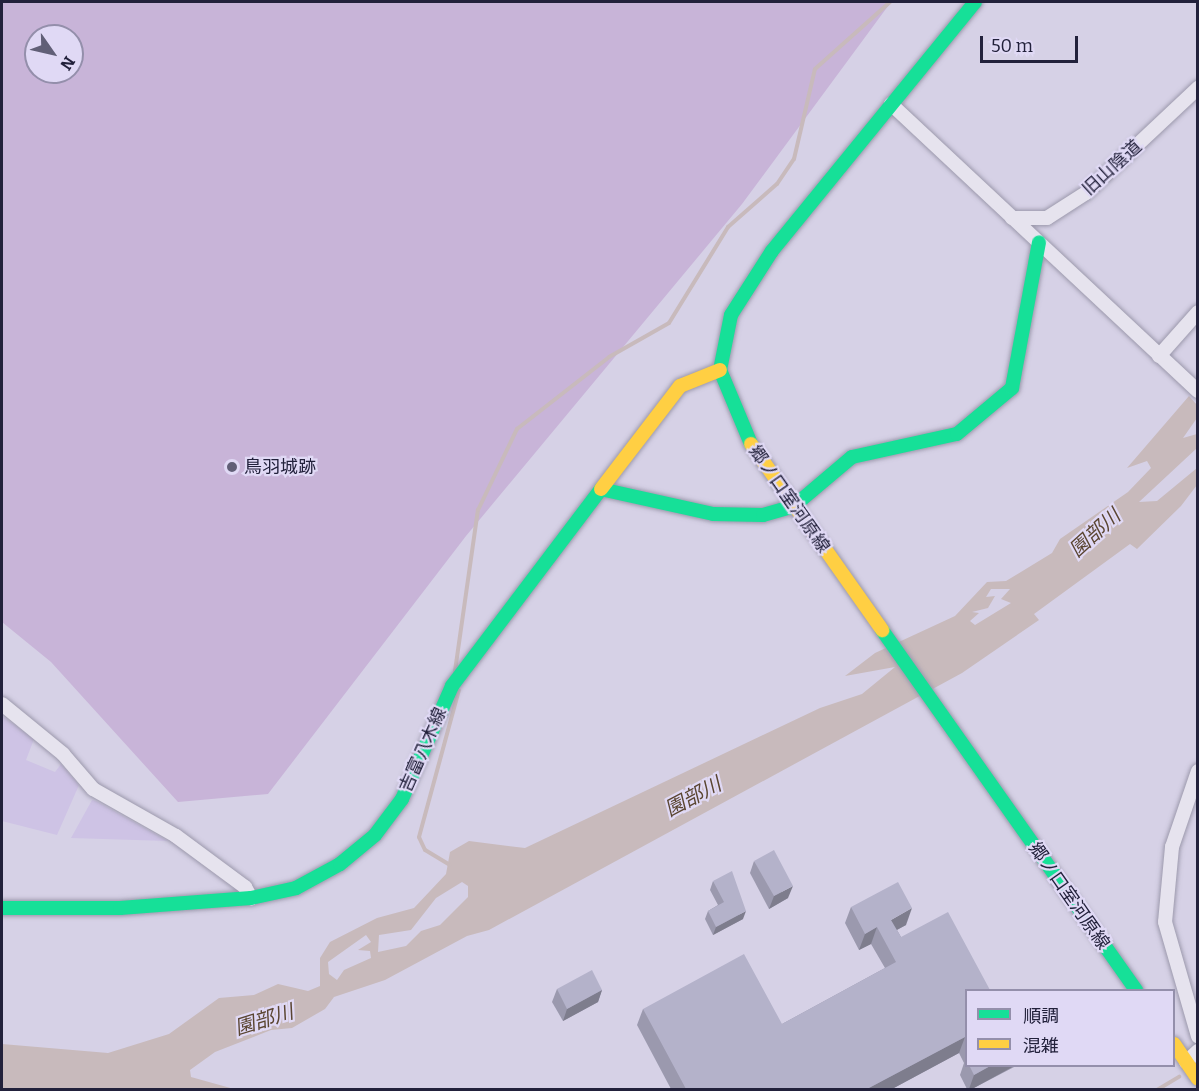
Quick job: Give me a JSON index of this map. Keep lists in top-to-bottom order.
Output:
{
  "streets": {
    "main road": ["郷ノ口室河原線", "吉富八木線"],
    "street": ["旧山陰道"]
  },
  "crossings": [
    ["郷ノ口室河原線", "吉富八木線"]
  ],
  "water": ["園部川"],
  "places": ["鳥羽城跡"],
  "legend": ["順調", "混雑"],
  "scale_bar": "50 m",
  "north": "bottom right"
}
